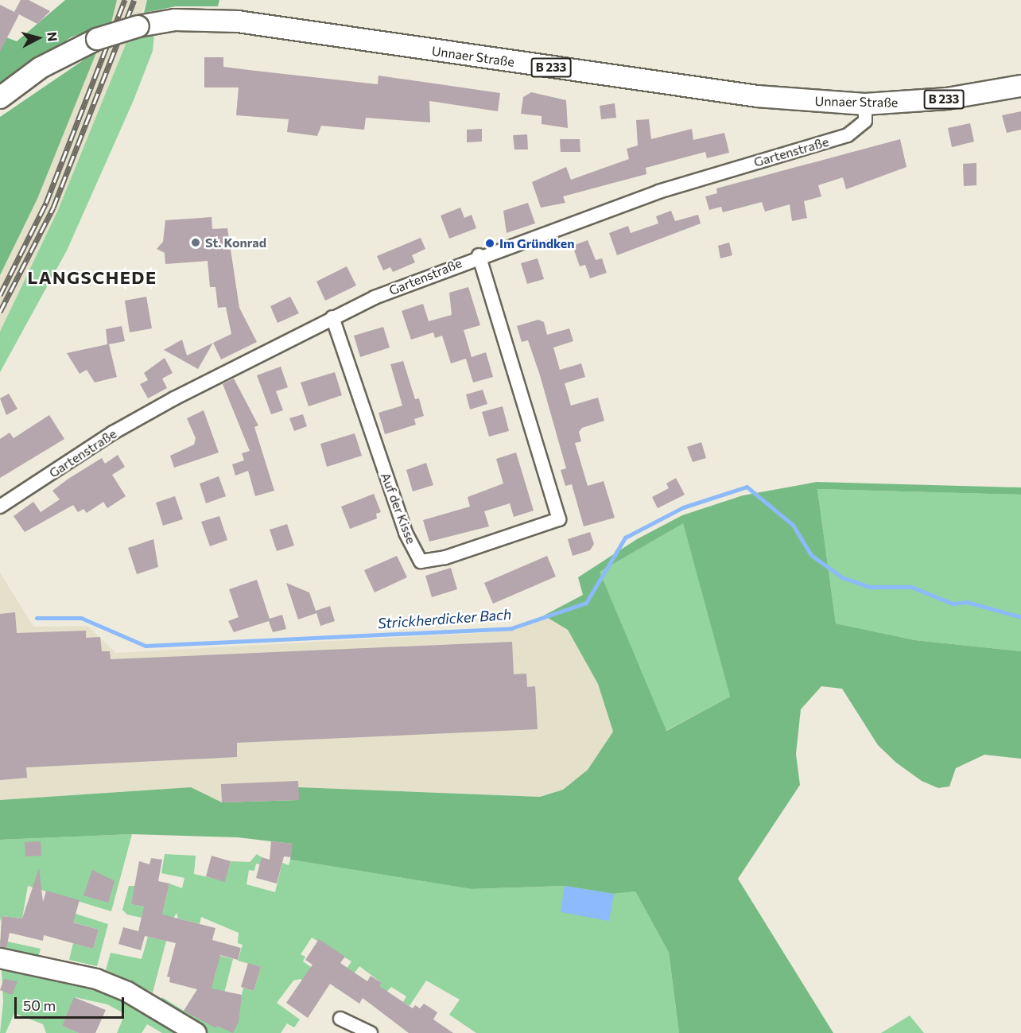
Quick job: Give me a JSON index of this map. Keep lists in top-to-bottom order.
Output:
{
  "streets": {
    "main road": ["Unnaer Straße", "B 233"],
    "street": ["Gartenstraße", "Auf der Kisse"]
  },
  "crossings": [
    ["Unnaer Straße", "Gartenstraße"],
    ["Gartenstraße", "Auf der Kisse"]
  ],
  "districts": ["LANGSCHEDE"],
  "water": ["Strickherdicker Bach"],
  "places": ["St. Konrad", "Im Gründken"],
  "scale_bar": "50 m",
  "north": "right"
}
